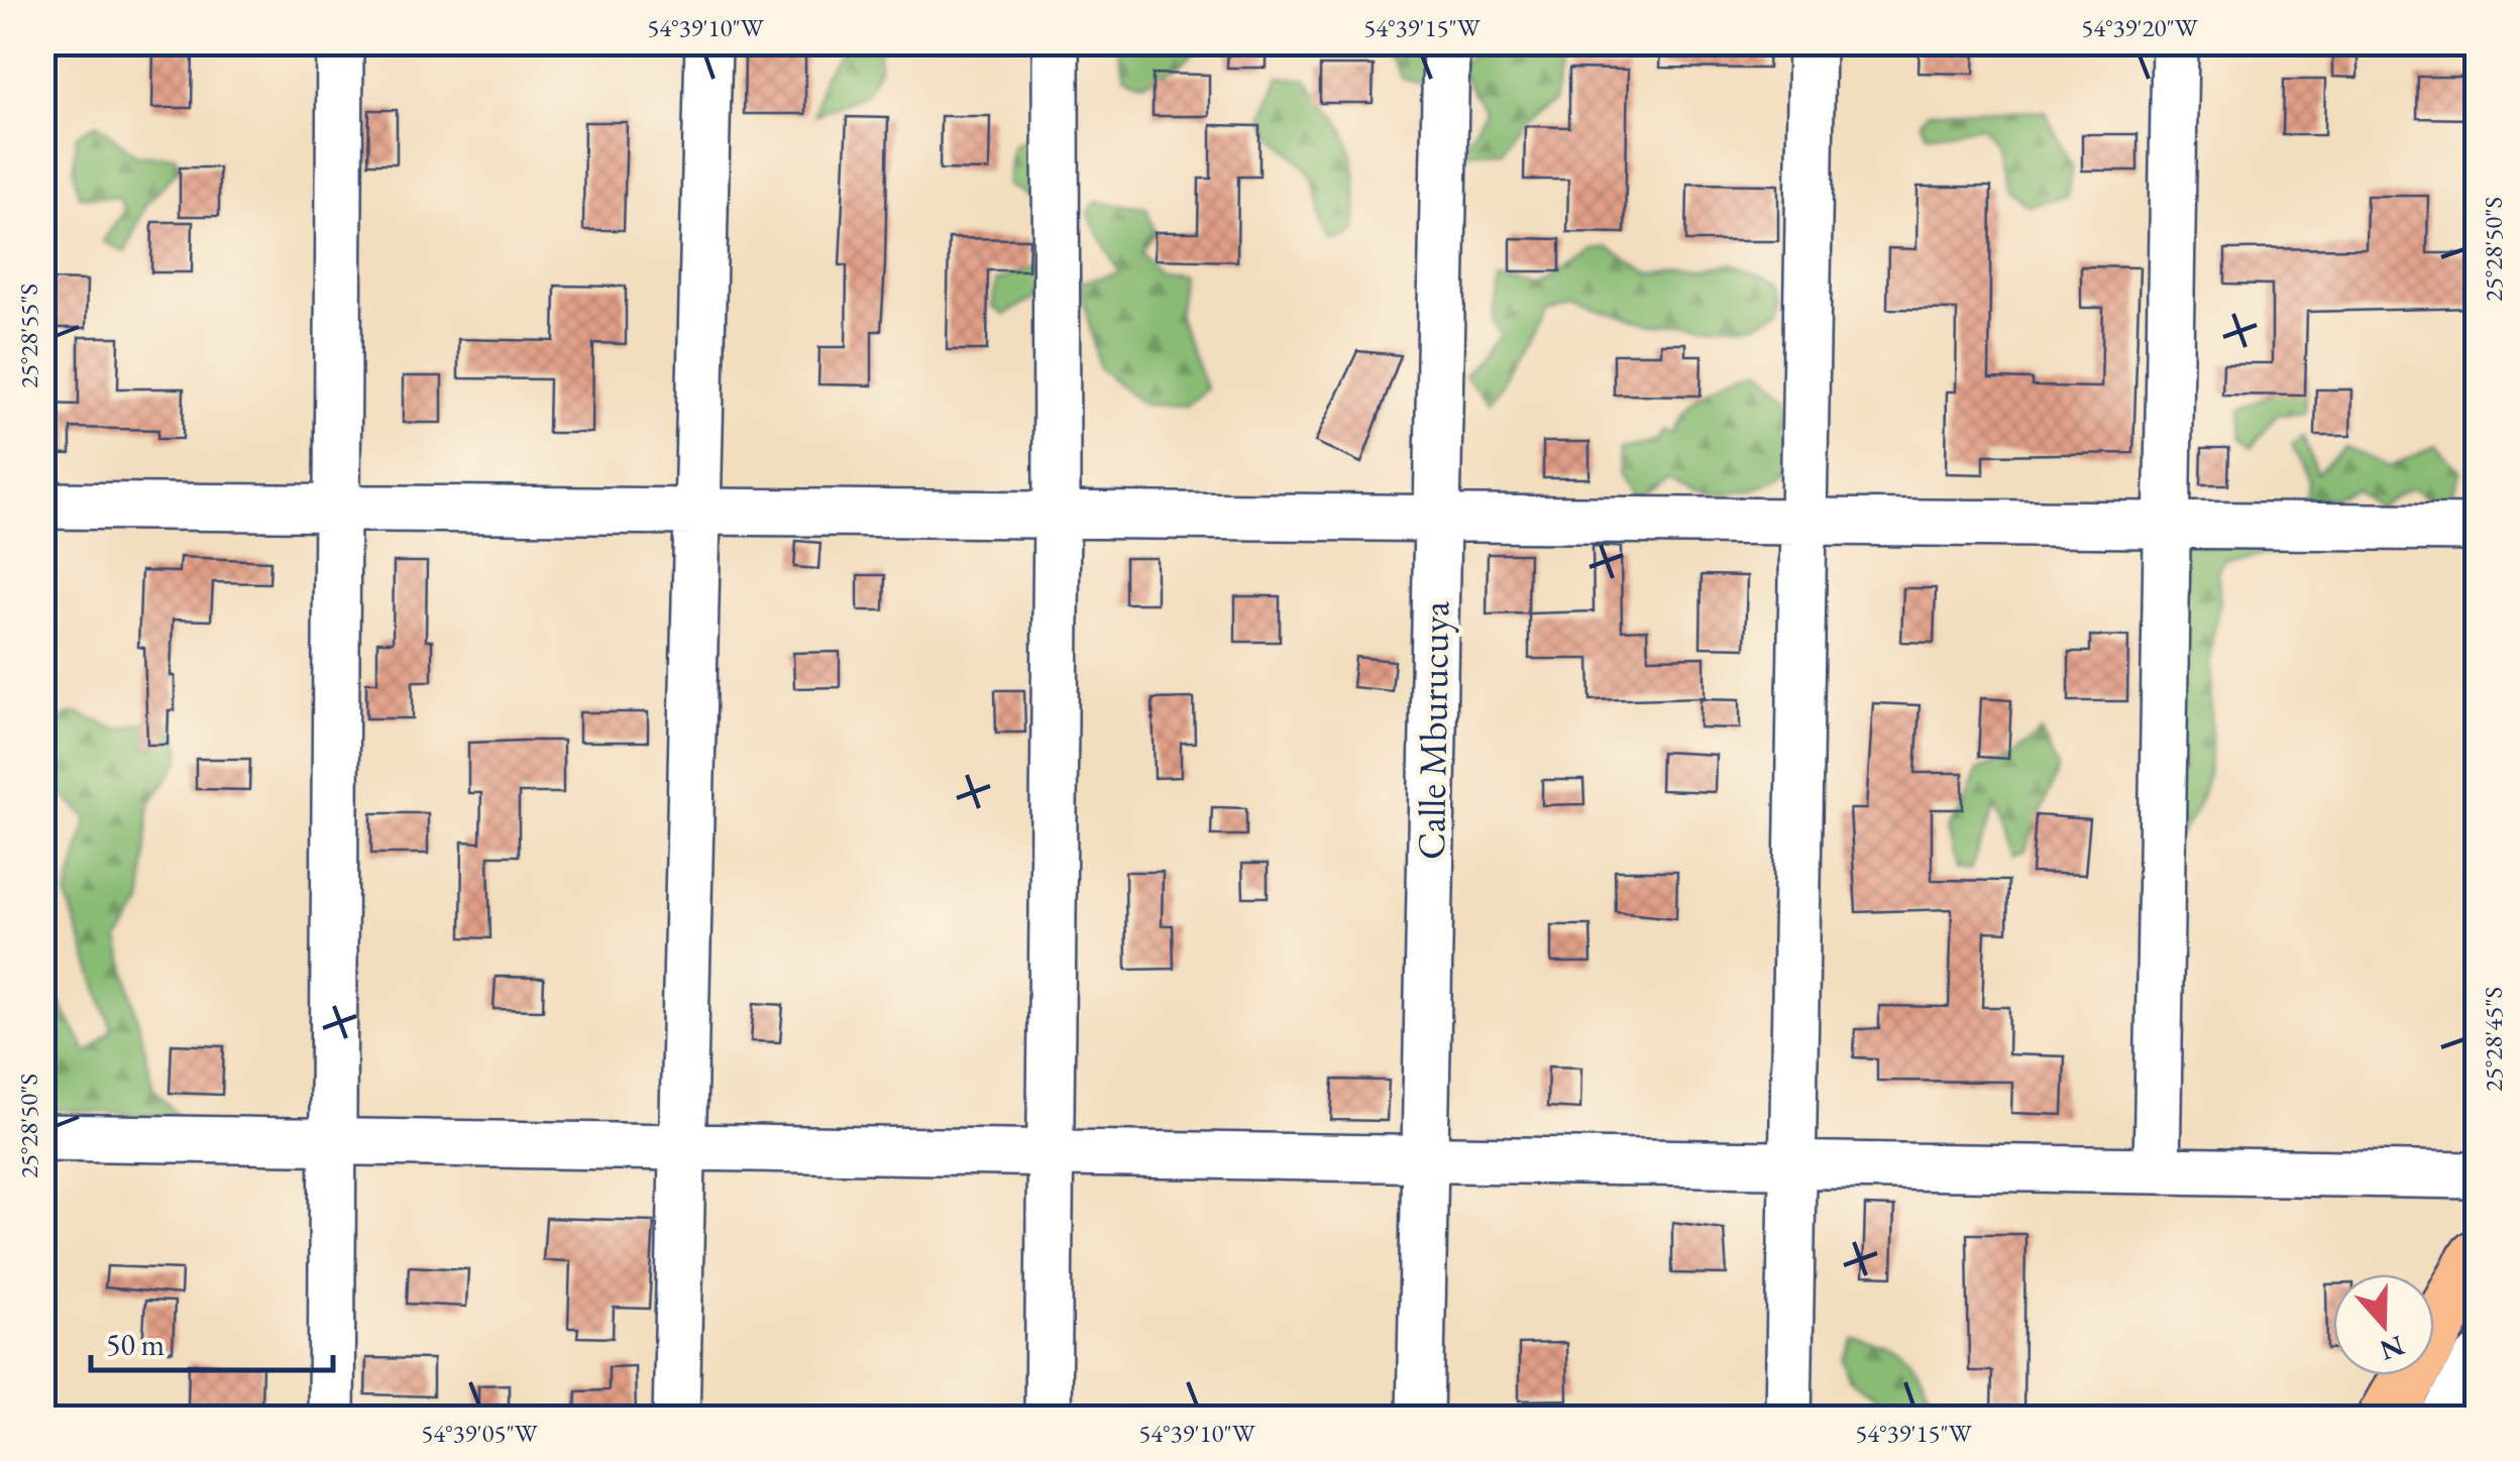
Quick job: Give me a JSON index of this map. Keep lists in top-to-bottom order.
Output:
{
  "streets": {
    "street": ["Calle Mburucuya"]
  },
  "scale_bar": "50 m",
  "north": "bottom",
  "coordinates": [
    "54°39'10\"W",
    "54°39'15\"W",
    "54°39'20\"W",
    "25°28'50\"S",
    "25°28'55\"S",
    "25°28'45\"S",
    "54°39'05\"W"
  ]
}
